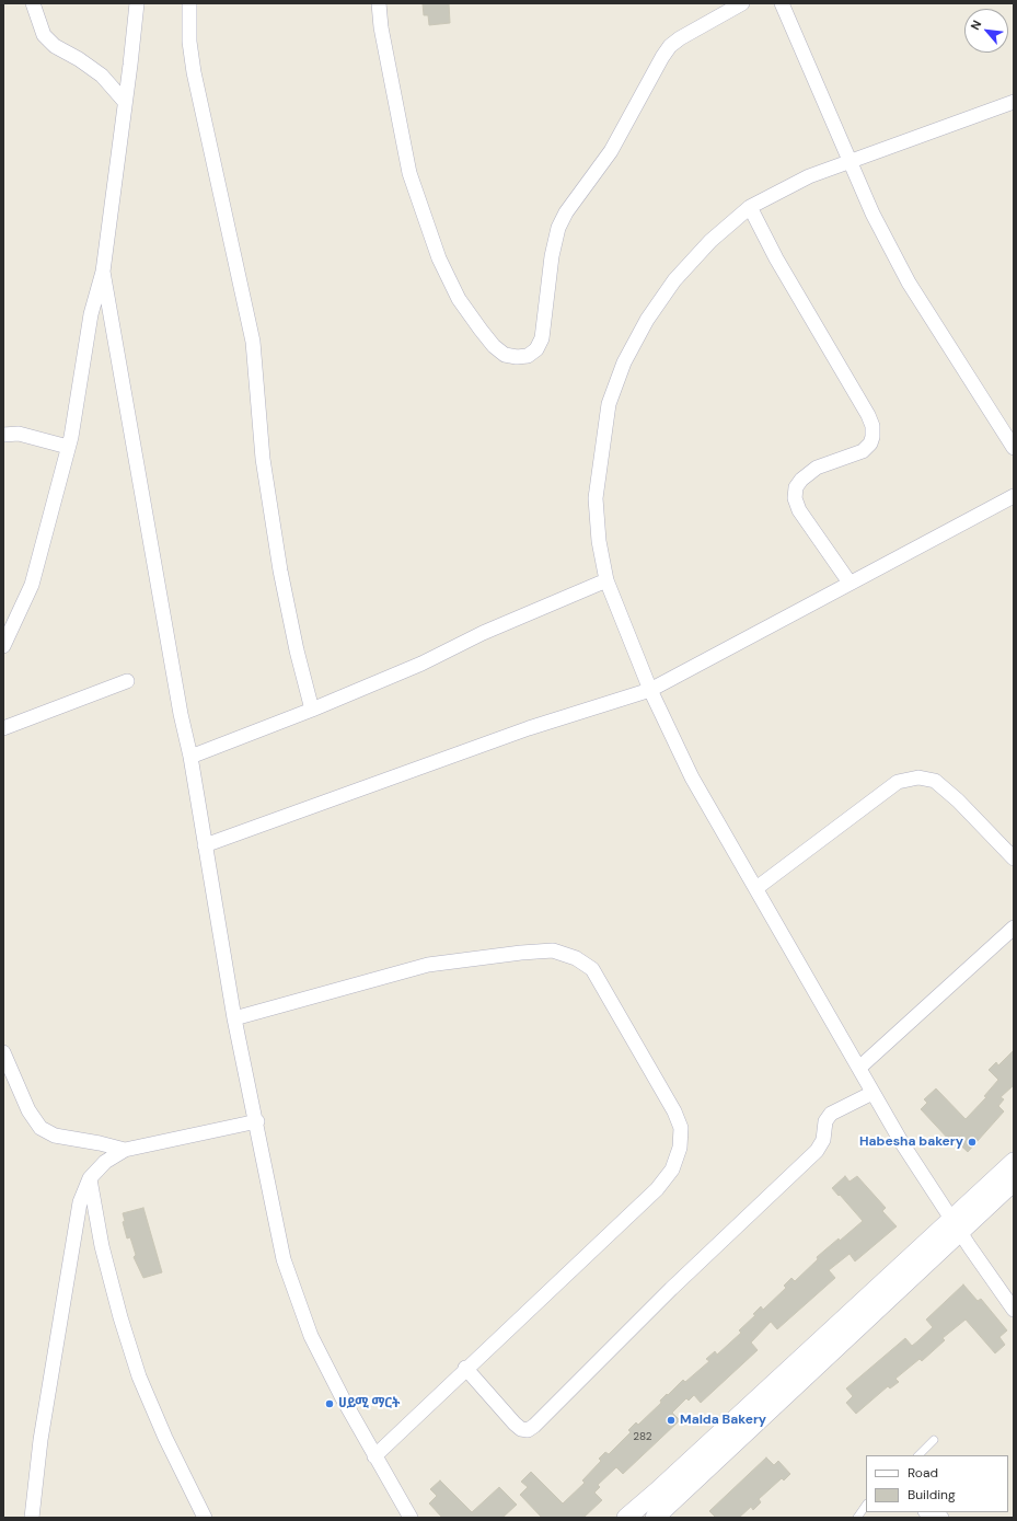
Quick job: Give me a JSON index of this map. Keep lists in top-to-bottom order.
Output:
{
  "places": ["Habesha bakery", "ሀይሚ ማርት", "Malda Bakery"],
  "house_numbers": ["282"],
  "legend": ["Road", "Building"],
  "north": "top left"
}
